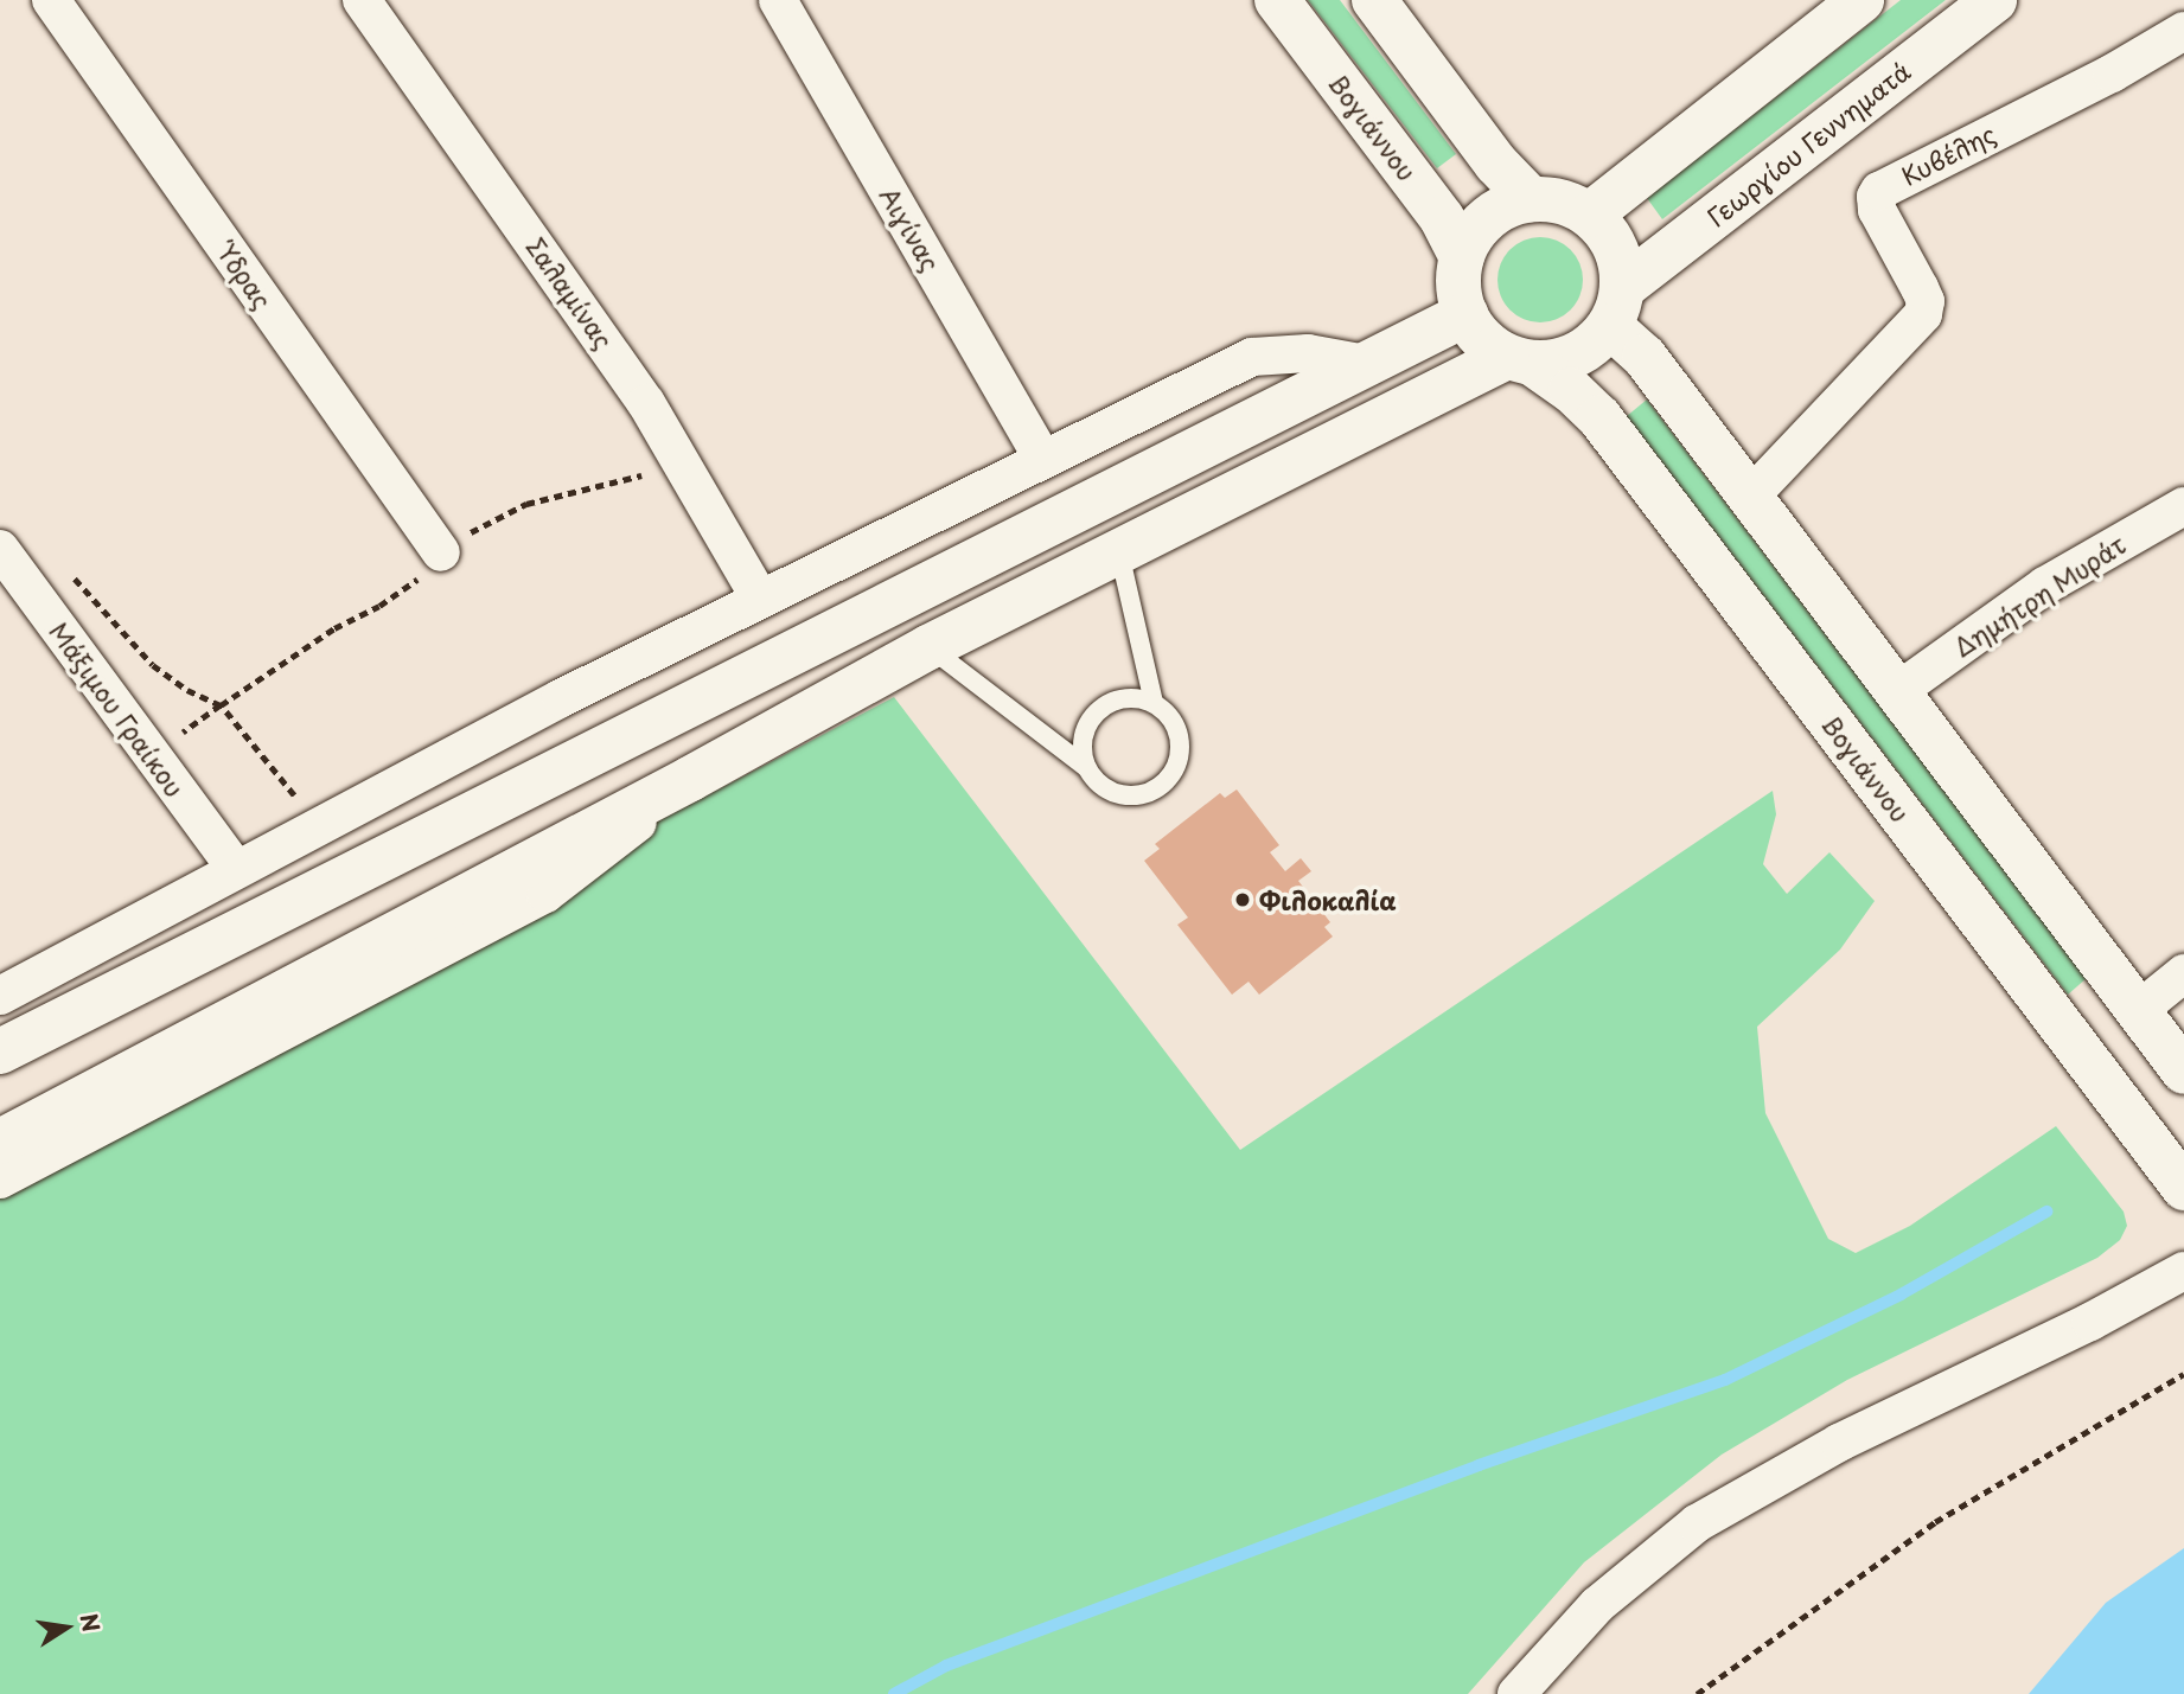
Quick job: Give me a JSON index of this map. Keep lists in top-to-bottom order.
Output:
{
  "streets": {
    "street": [
      "Βογιάννου",
      "Γεωργίου Γεννηματά",
      "Κυβέλης",
      "Αιγίνας",
      "Ύδρας",
      "Σαλαμίνας",
      "Δημήτρη Μυράτ",
      "Μάξιμου Γραίκου"
    ]
  },
  "crossings": [
    ["Βογιάννου", "Γεωργίου Γεννηματά"]
  ],
  "places": ["Φιλοκαλία"],
  "north": "right"
}
